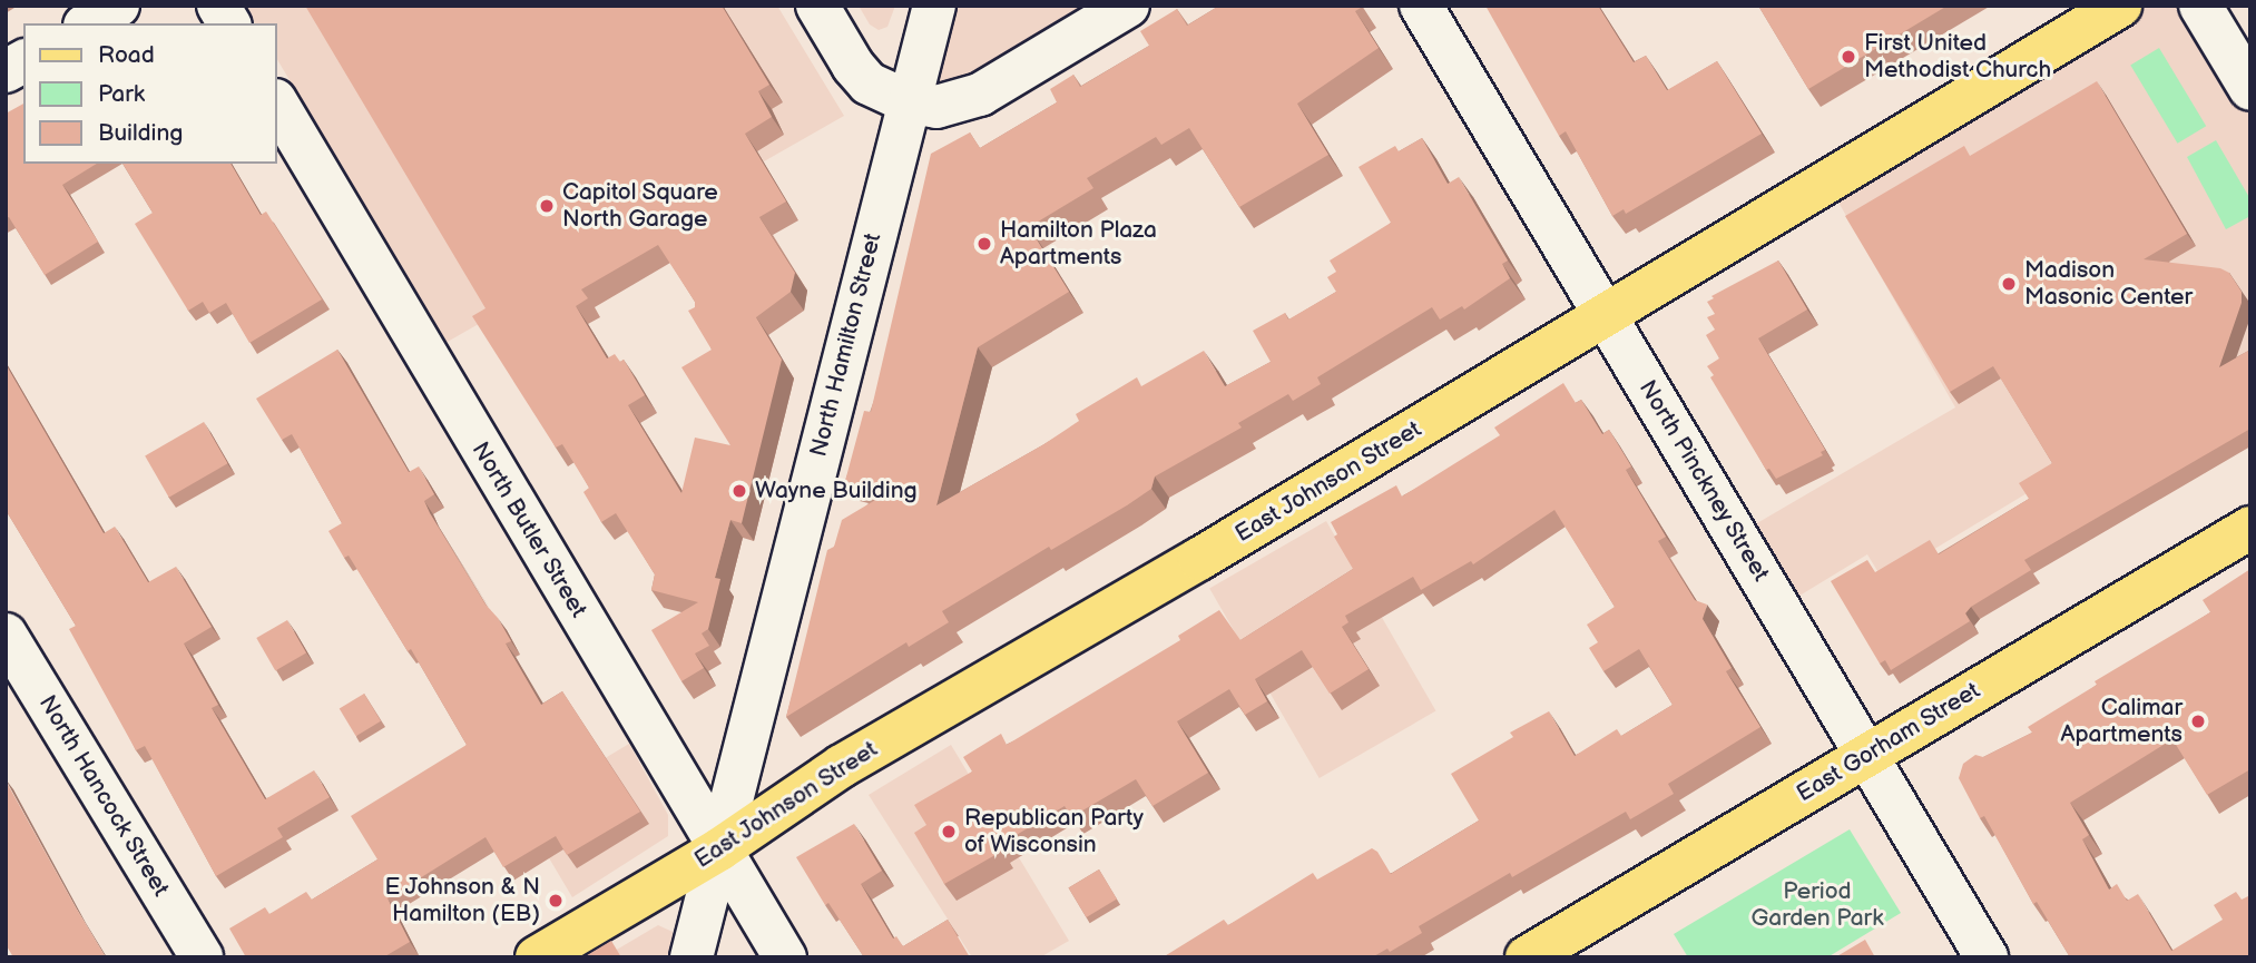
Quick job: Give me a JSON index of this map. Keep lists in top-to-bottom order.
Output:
{
  "streets": {
    "main road": ["East Johnson Street", "East Gorham Street"],
    "street": [
      "North Hamilton Street",
      "North Pinckney Street",
      "North Butler Street",
      "North Hancock Street"
    ]
  },
  "crossings": [
    ["North Hamilton Street", "East Johnson Street"],
    ["North Hamilton Street", "North Butler Street"],
    ["North Pinckney Street", "East Johnson Street"],
    ["North Pinckney Street", "East Gorham Street"],
    ["East Johnson Street", "North Butler Street"]
  ],
  "parks": ["Period Garden Park"],
  "places": [
    "First United Methodist Church",
    "Capitol Square North Garage",
    "Hamilton Plaza Apartments",
    "Madison Masonic Center",
    "Wayne Building",
    "Calimar Apartments",
    "Republican Party of Wisconsin",
    "E Johnson & N Hamilton (EB)"
  ],
  "legend": ["Road", "Park", "Building"]
}
